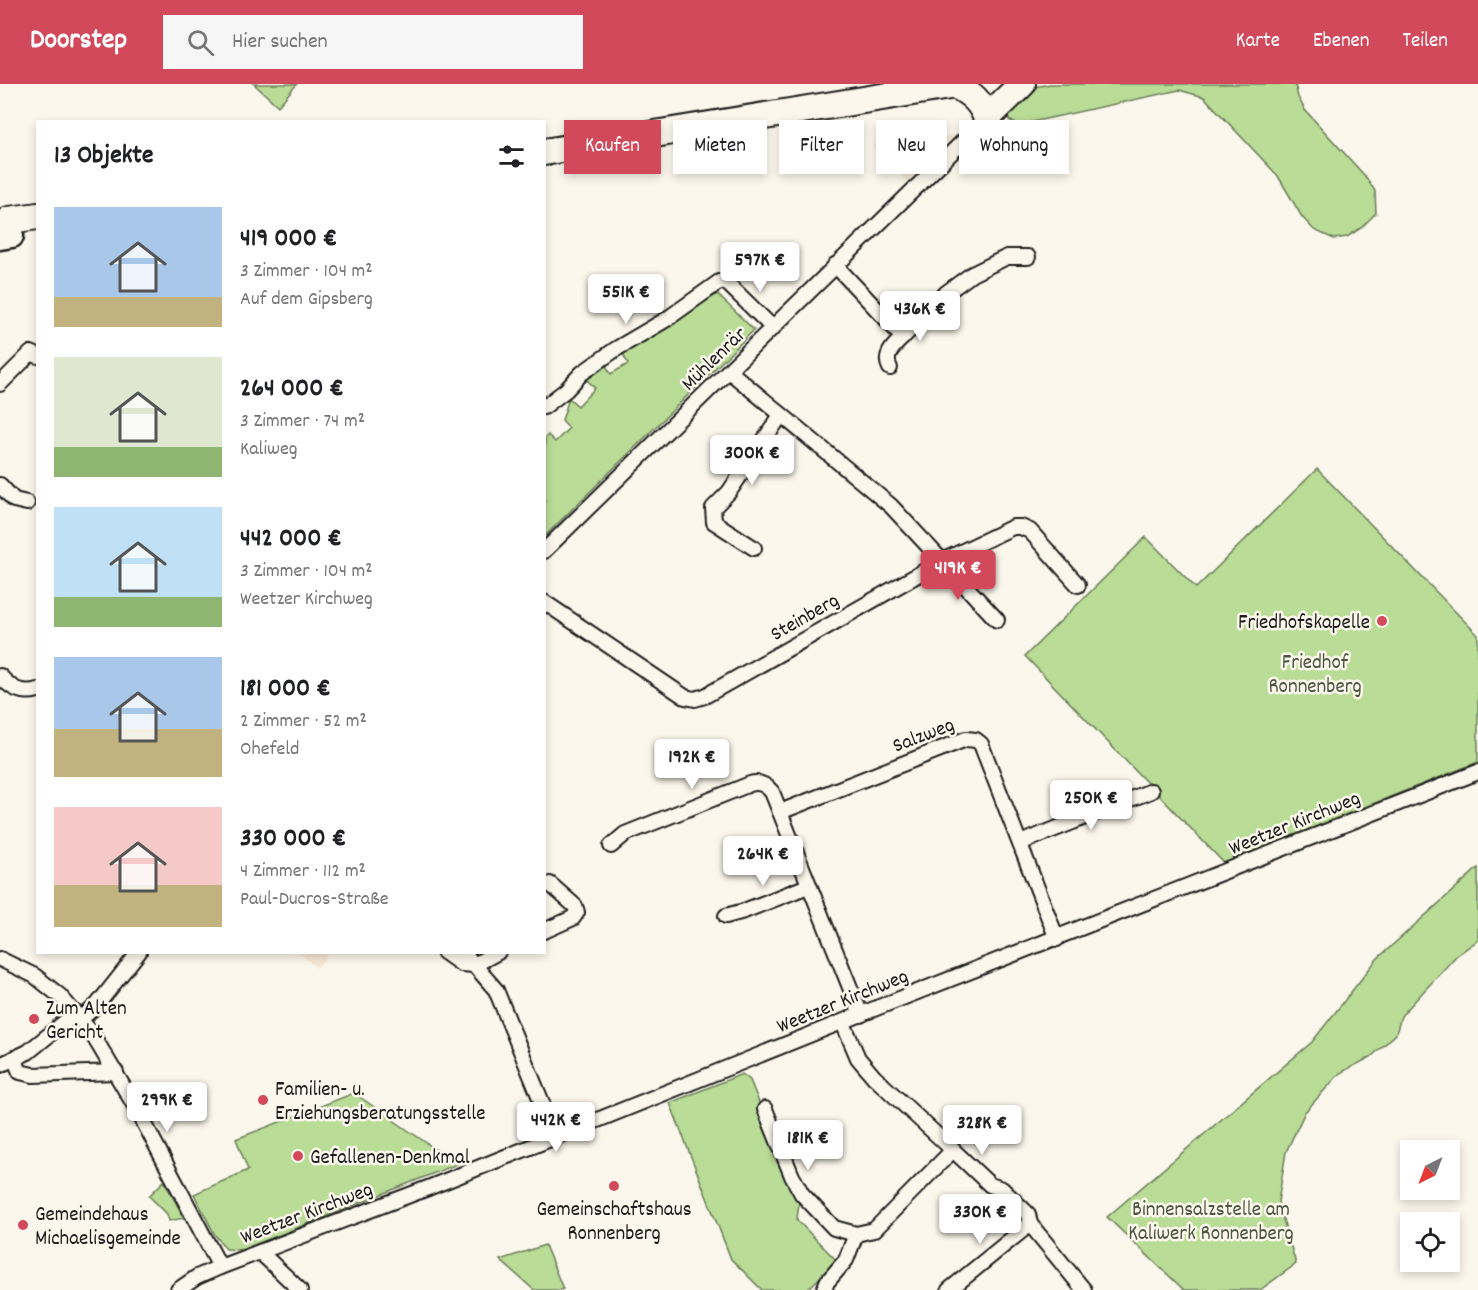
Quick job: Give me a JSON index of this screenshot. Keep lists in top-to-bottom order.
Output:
{
  "streets": {
    "street": [
      "Mühlenrär",
      "Steinberg",
      "Salzweg",
      "Weetzer Kirchweg"
    ]
  },
  "crossings": [
    ["Salzweg", "Weetzer Kirchweg"]
  ],
  "parks": ["Friedhof Ronnenberg", "Binnensalzstelle am Kaliwerk Ronnenberg"],
  "places": [
    "Friedhofskapelle",
    "Zum Alten Gericht",
    "Familien- u. Erziehungsberatungsstelle",
    "Gefallenen-Denkmal",
    "Gemeinschaftshaus Ronnenberg",
    "Gemeindehaus Michaelisgemeinde"
  ],
  "north": "bottom left",
  "page": {
    "header": "Doorstep",
    "search": "Hier suchen",
    "nav": ["Karte", "Ebenen", "Teilen"],
    "chip": [
      "Kaufen",
      "Mieten",
      "Filter",
      "Neu",
      "Wohnung"
    ],
    "heading": "13 Objekte",
    "list": [
      {
        "name": "419 000 €",
        "note": "3 Zimmer · 104 m² · Auf dem Gipsberg"
      },
      {
        "name": "264 000 €",
        "note": "3 Zimmer · 74 m² · Kaliweg"
      },
      {
        "name": "442 000 €",
        "note": "3 Zimmer · 104 m² · Weetzer Kirchweg"
      },
      {
        "name": "181 000 €",
        "note": "2 Zimmer · 52 m² · Ohefeld"
      },
      {
        "name": "330 000 €",
        "note": "4 Zimmer · 112 m² · Paul-Ducros-Straße"
      }
    ],
    "price": [
      "597K €",
      "551K €",
      "436K €",
      "300K €",
      "419K €",
      "192K €",
      "250K €",
      "264K €",
      "299K €",
      "442K €",
      "328K €",
      "181K €",
      "330K €"
    ]
  }
}
